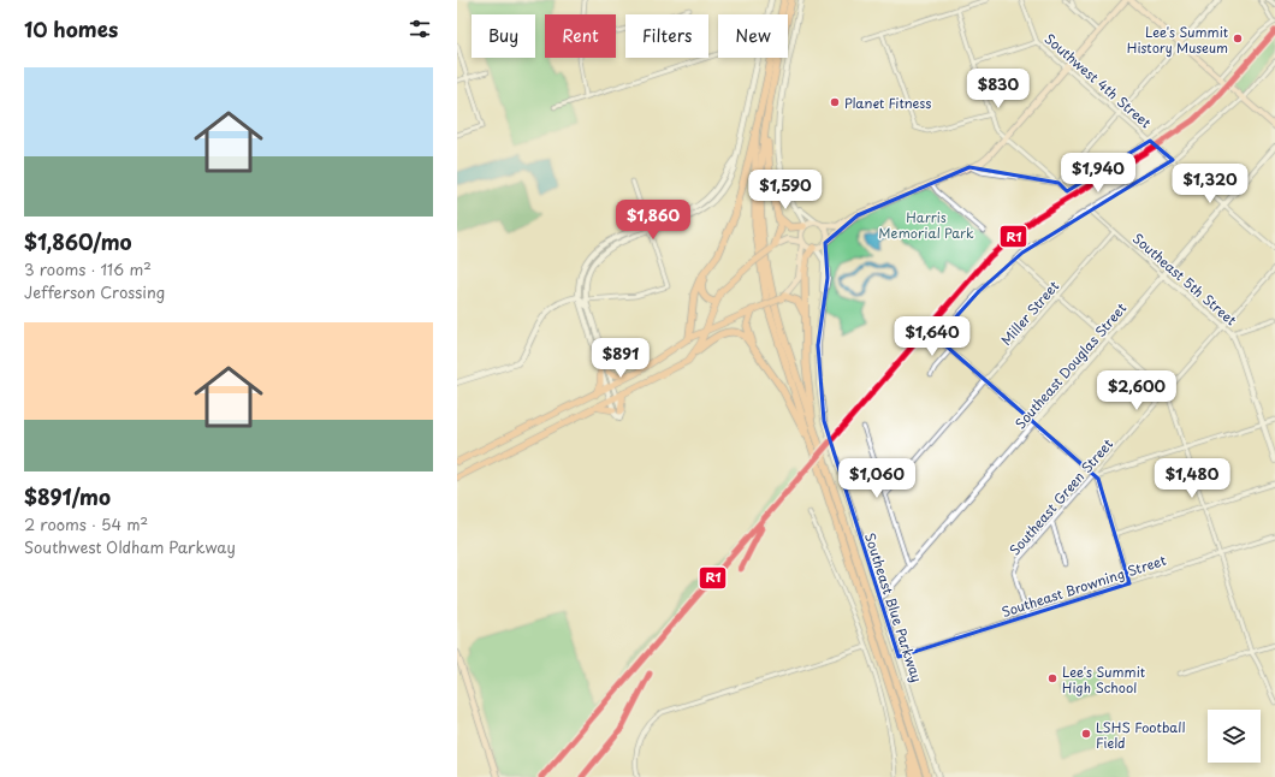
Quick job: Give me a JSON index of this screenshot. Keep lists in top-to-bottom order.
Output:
{
  "streets": {
    "street": [
      "Southwest 4th Street",
      "Southeast 5th Street",
      "Miller Street",
      "Southeast Douglas Street",
      "Southeast Green Street",
      "Southeast Browning Street",
      "Southeast Blue Parkway"
    ]
  },
  "crossings": [
    ["Southwest 4th Street", "Southeast Douglas Street"],
    ["Southeast 5th Street", "Miller Street"],
    ["Southeast 5th Street", "Southeast Douglas Street"],
    ["Southeast 5th Street", "Southeast Green Street"],
    ["Southeast Douglas Street", "Southeast Blue Parkway"],
    ["Southeast Green Street", "Southeast Browning Street"],
    ["Southeast Browning Street", "Southeast Blue Parkway"]
  ],
  "parks": ["Harris Memorial Park"],
  "places": [
    "Lee's Summit History Museum",
    "Planet Fitness",
    "Lee's Summit High School",
    "LSHS Football Field"
  ],
  "lines": ["transit line R1"],
  "page": {
    "heading": "10 homes",
    "chip": [
      "Buy",
      "Rent",
      "Filters",
      "New"
    ],
    "list": [
      {
        "name": "$1,860/mo",
        "note": "3 rooms · 116 m² · Jefferson Crossing"
      },
      {
        "name": "$891/mo",
        "note": "2 rooms · 54 m² · Southwest Oldham Parkway"
      }
    ],
    "price": [
      "$830",
      "$1,940",
      "$1,320",
      "$1,590",
      "$1,860",
      "$1,640",
      "$891",
      "$2,600",
      "$1,060",
      "$1,480"
    ]
  }
}
